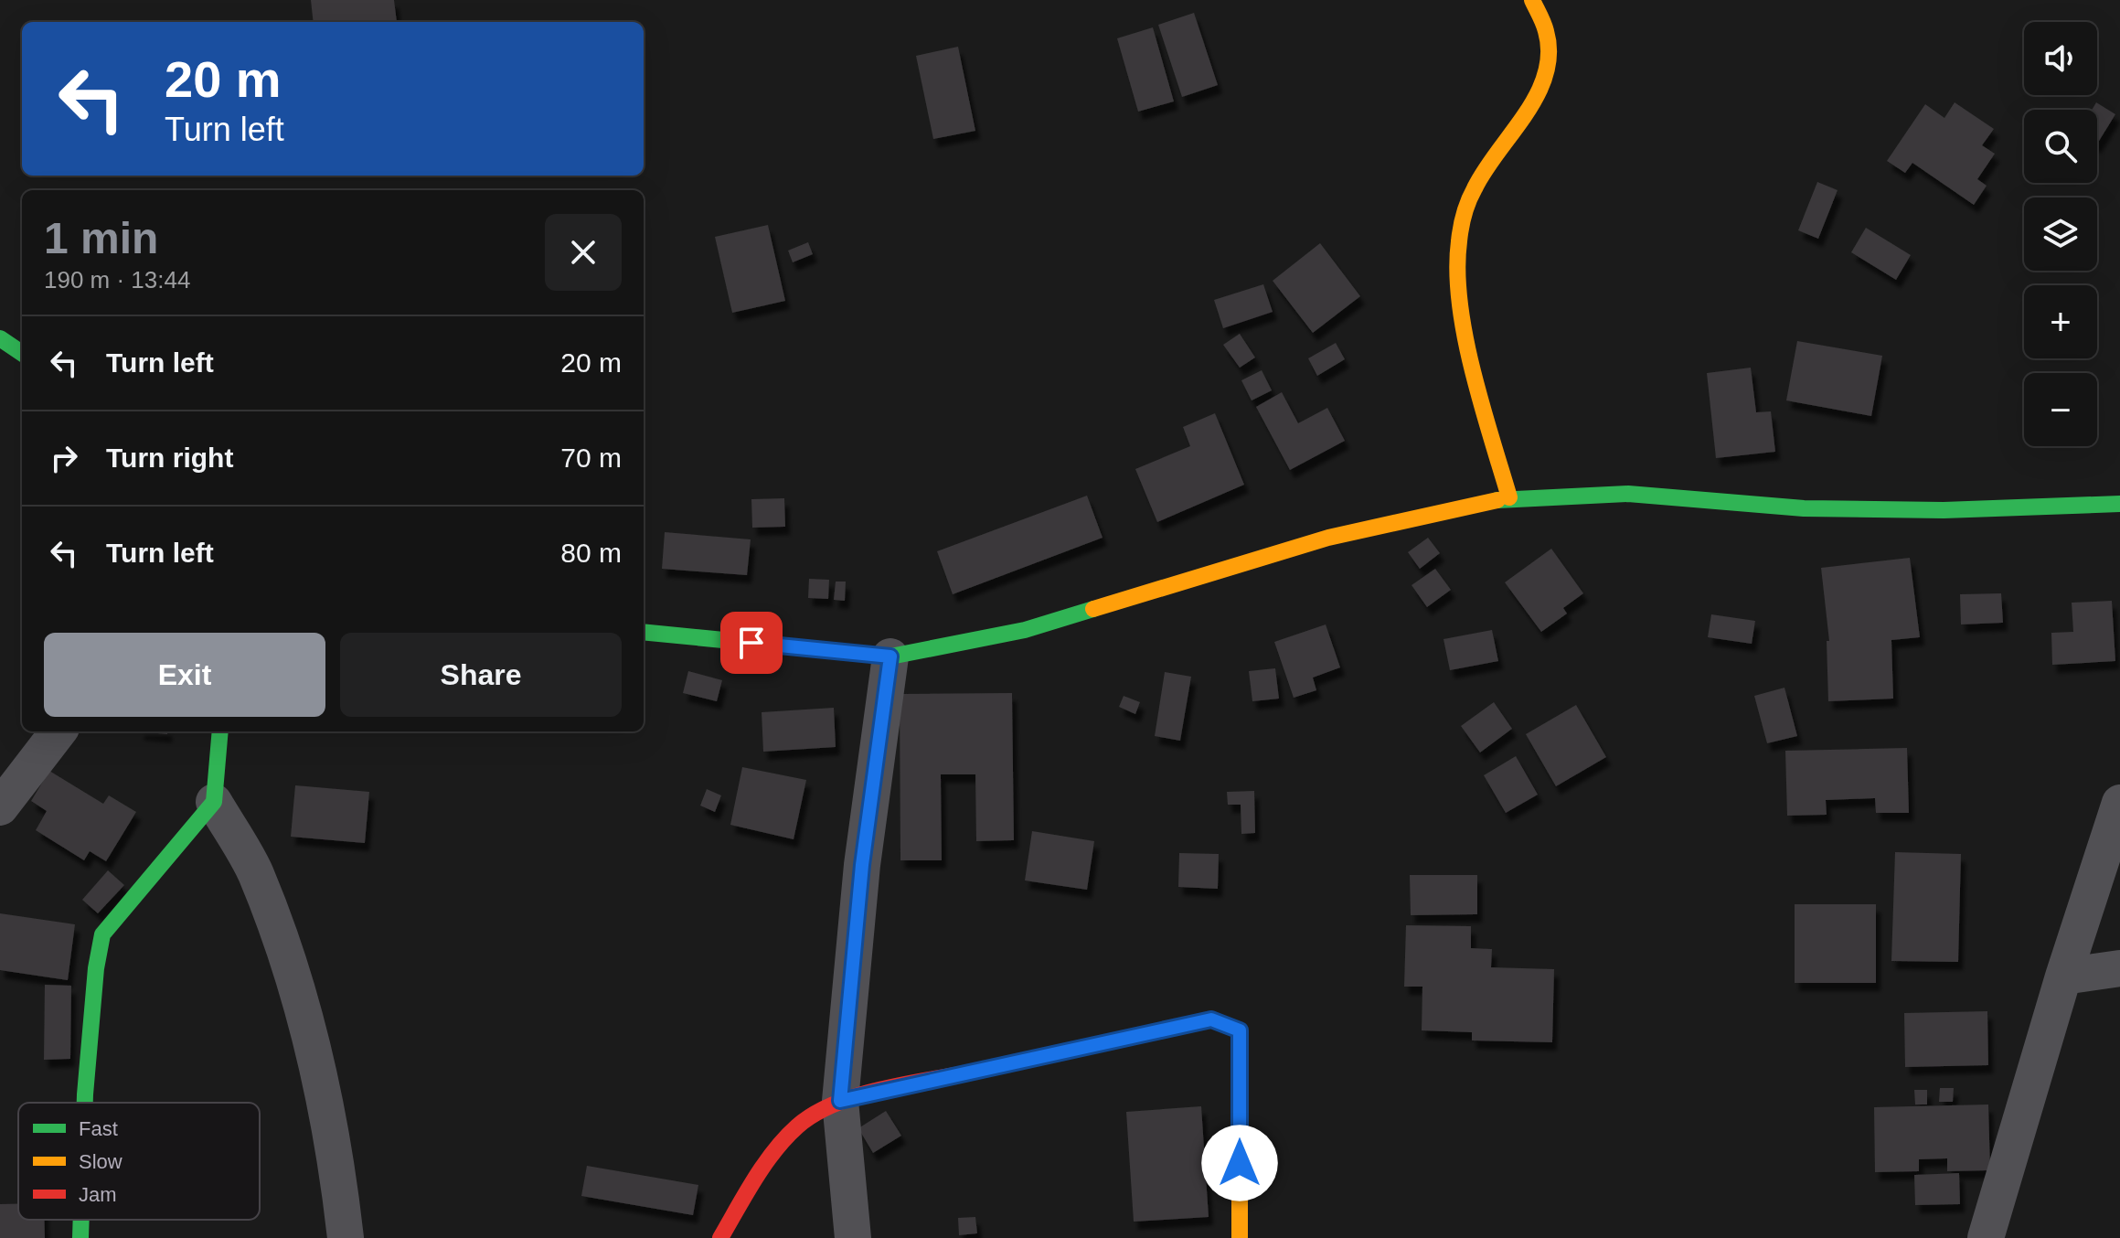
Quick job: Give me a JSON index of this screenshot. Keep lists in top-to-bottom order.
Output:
{
  "legend": ["Fast", "Slow", "Jam"],
  "page": {
    "map_buttons": ["+", "−"],
    "turn": ["20 m", "Turn left"],
    "heading": ["1 min", "190 m · 13:44"],
    "list": [
      {
        "name": "Turn left",
        "value": "20 m"
      },
      {
        "name": "Turn right",
        "value": "70 m"
      },
      {
        "name": "Turn left",
        "value": "80 m"
      }
    ],
    "buttons": ["Exit", "Share"]
  }
}
